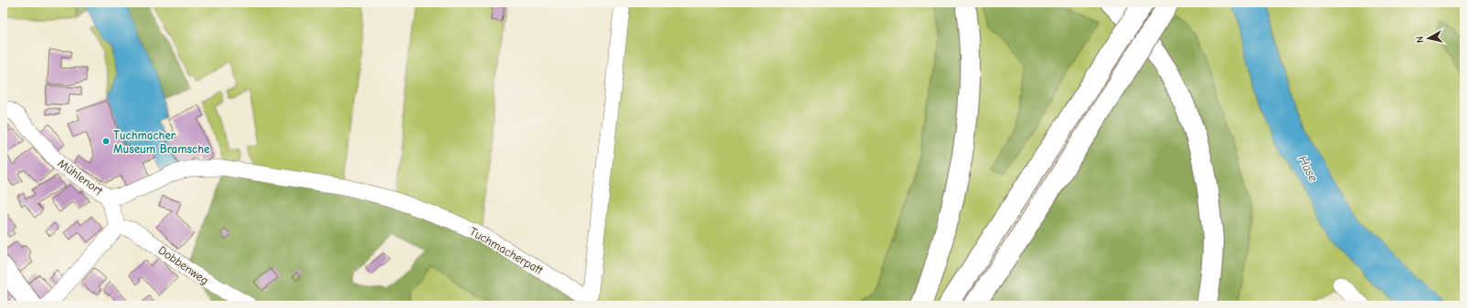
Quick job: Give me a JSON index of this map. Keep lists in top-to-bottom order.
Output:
{
  "streets": {
    "street": ["Mühlenort", "Tuchmacherpatt", "Dobbenweg"]
  },
  "crossings": [
    ["Mühlenort", "Tuchmacherpatt"],
    ["Mühlenort", "Dobbenweg"]
  ],
  "water": ["Hase"],
  "places": ["Tuchmacher Museum Bramsche"],
  "north": "left"
}
